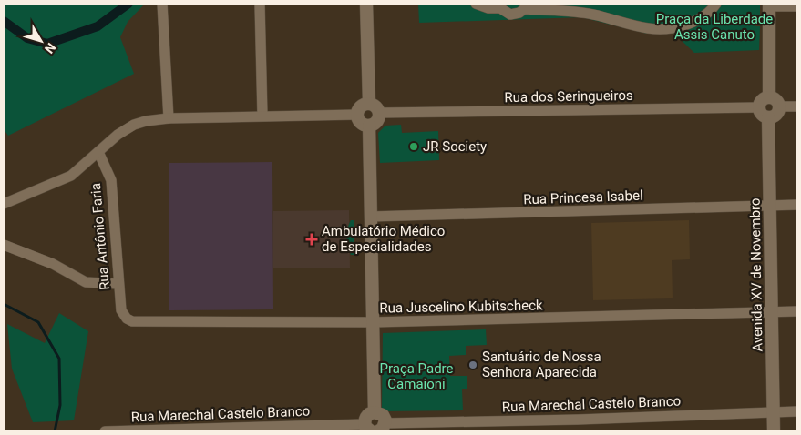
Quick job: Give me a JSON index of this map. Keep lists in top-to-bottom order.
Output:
{
  "streets": {
    "street": [
      "Rua dos Seringueiros",
      "Rua Princesa Isabel",
      "Rua Antônio Faria",
      "Avenida XV de Novembro",
      "Rua Juscelino Kubitscheck",
      "Rua Marechal Castelo Branco"
    ]
  },
  "crossings": [
    ["Rua dos Seringueiros", "Avenida XV de Novembro"],
    ["Rua Princesa Isabel", "Avenida XV de Novembro"],
    ["Rua Antônio Faria", "Rua Juscelino Kubitscheck"],
    ["Avenida XV de Novembro", "Rua Juscelino Kubitscheck"],
    ["Avenida XV de Novembro", "Rua Marechal Castelo Branco"]
  ],
  "parks": ["Praça da Liberdade Assis Canuto", "Praça Padre Camaioni"],
  "places": {
    "other": ["JR Society", "Santuário de Nossa Senhora Aparecida"],
    "health": ["Ambulatório Médico de Especialidades"]
  },
  "north": "bottom right"
}
